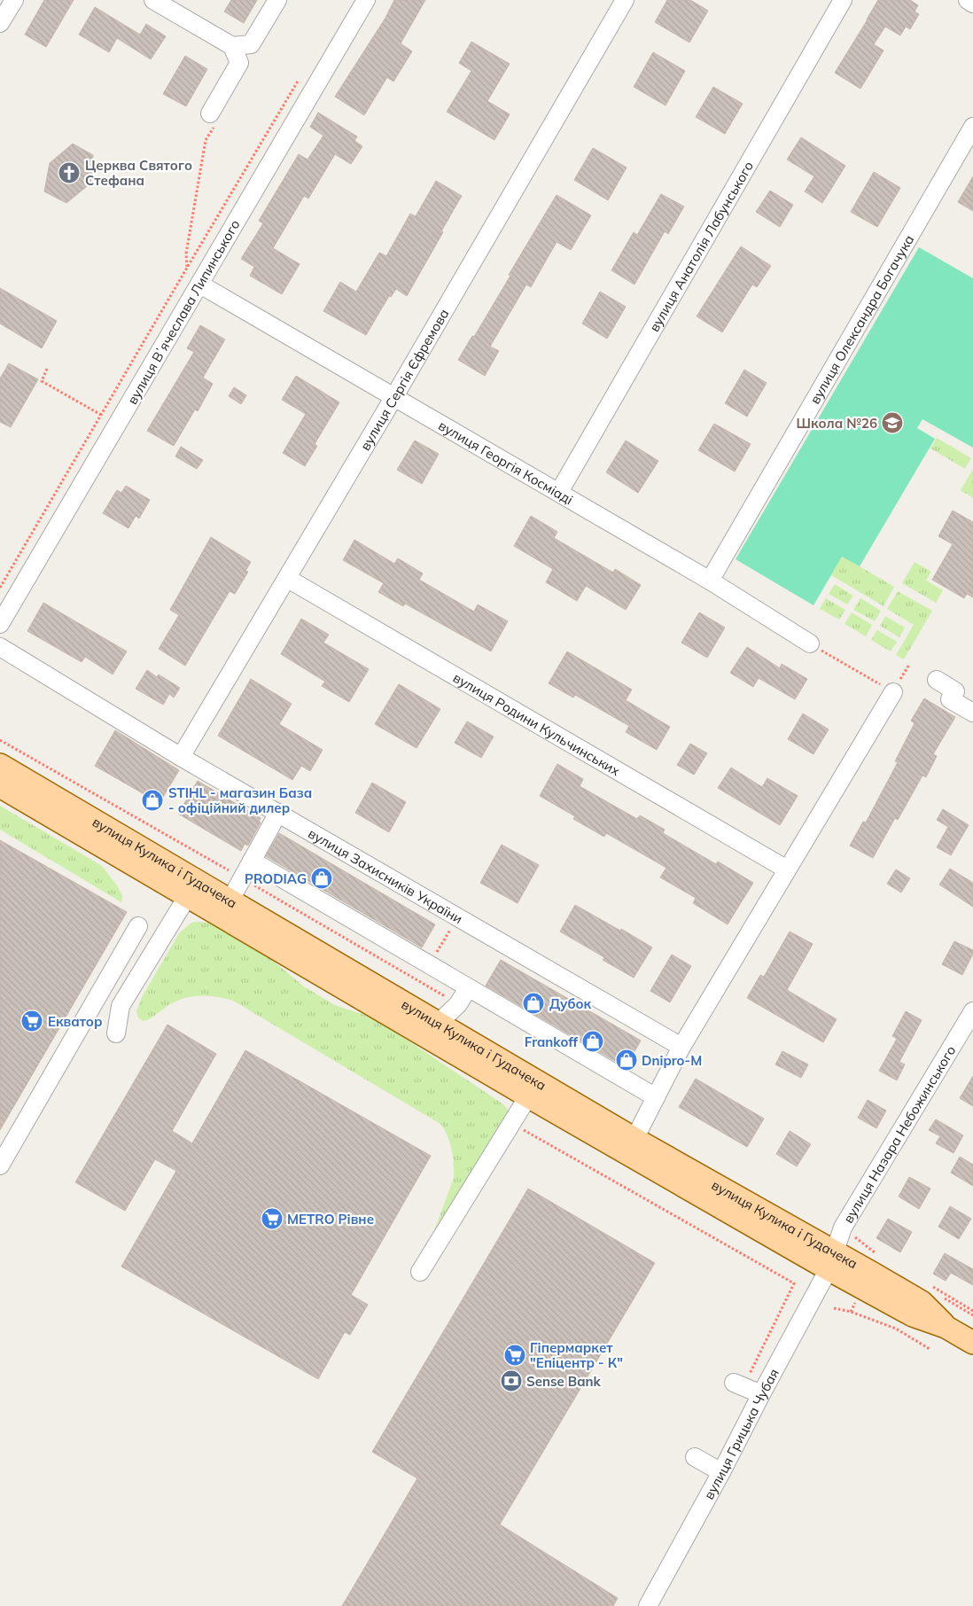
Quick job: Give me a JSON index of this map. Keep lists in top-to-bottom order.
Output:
{
  "streets": {
    "main road": ["вулиця Кулика і Гудачека"],
    "street": [
      "вулиця Анатолія Лабунського",
      "вулиця Вʼячеслава Липинського",
      "вулиця Олександра Богачука",
      "вулиця Сергія Єфремова",
      "вулиця Георгія Косміаді",
      "вулиця Родини Кульчинських",
      "вулиця Захисників України",
      "вулиця Назара Небожинського",
      "вулиця Грицька Чубая"
    ]
  },
  "crossings": [
    ["вулиця Анатолія Лабунського", "вулиця Георгія Косміаді"],
    ["вулиця Вʼячеслава Липинського", "вулиця Георгія Косміаді"],
    ["вулиця Олександра Богачука", "вулиця Георгія Косміаді"],
    ["вулиця Сергія Єфремова", "вулиця Георгія Косміаді"],
    ["вулиця Сергія Єфремова", "вулиця Родини Кульчинських"],
    ["вулиця Сергія Єфремова", "вулиця Захисників України"],
    ["вулиця Кулика і Гудачека", "вулиця Назара Небожинського"],
    ["вулиця Кулика і Гудачека", "вулиця Грицька Чубая"],
    ["вулиця Назара Небожинського", "вулиця Грицька Чубая"]
  ],
  "places": {
    "church": ["Церква Святого Стефана"],
    "school or university": ["Школа №26"],
    "shop": [
      "STIHL - магазин База - офіційний дилер",
      "PRODIAG",
      "Дубок",
      "Frankoff",
      "Dnipro-M"
    ],
    "supermarket": ["Екватор", "METRO Рівне", "Гіпермаркет \"Епіцентр - К\""],
    "bank": ["Sense Bank"]
  }
}
